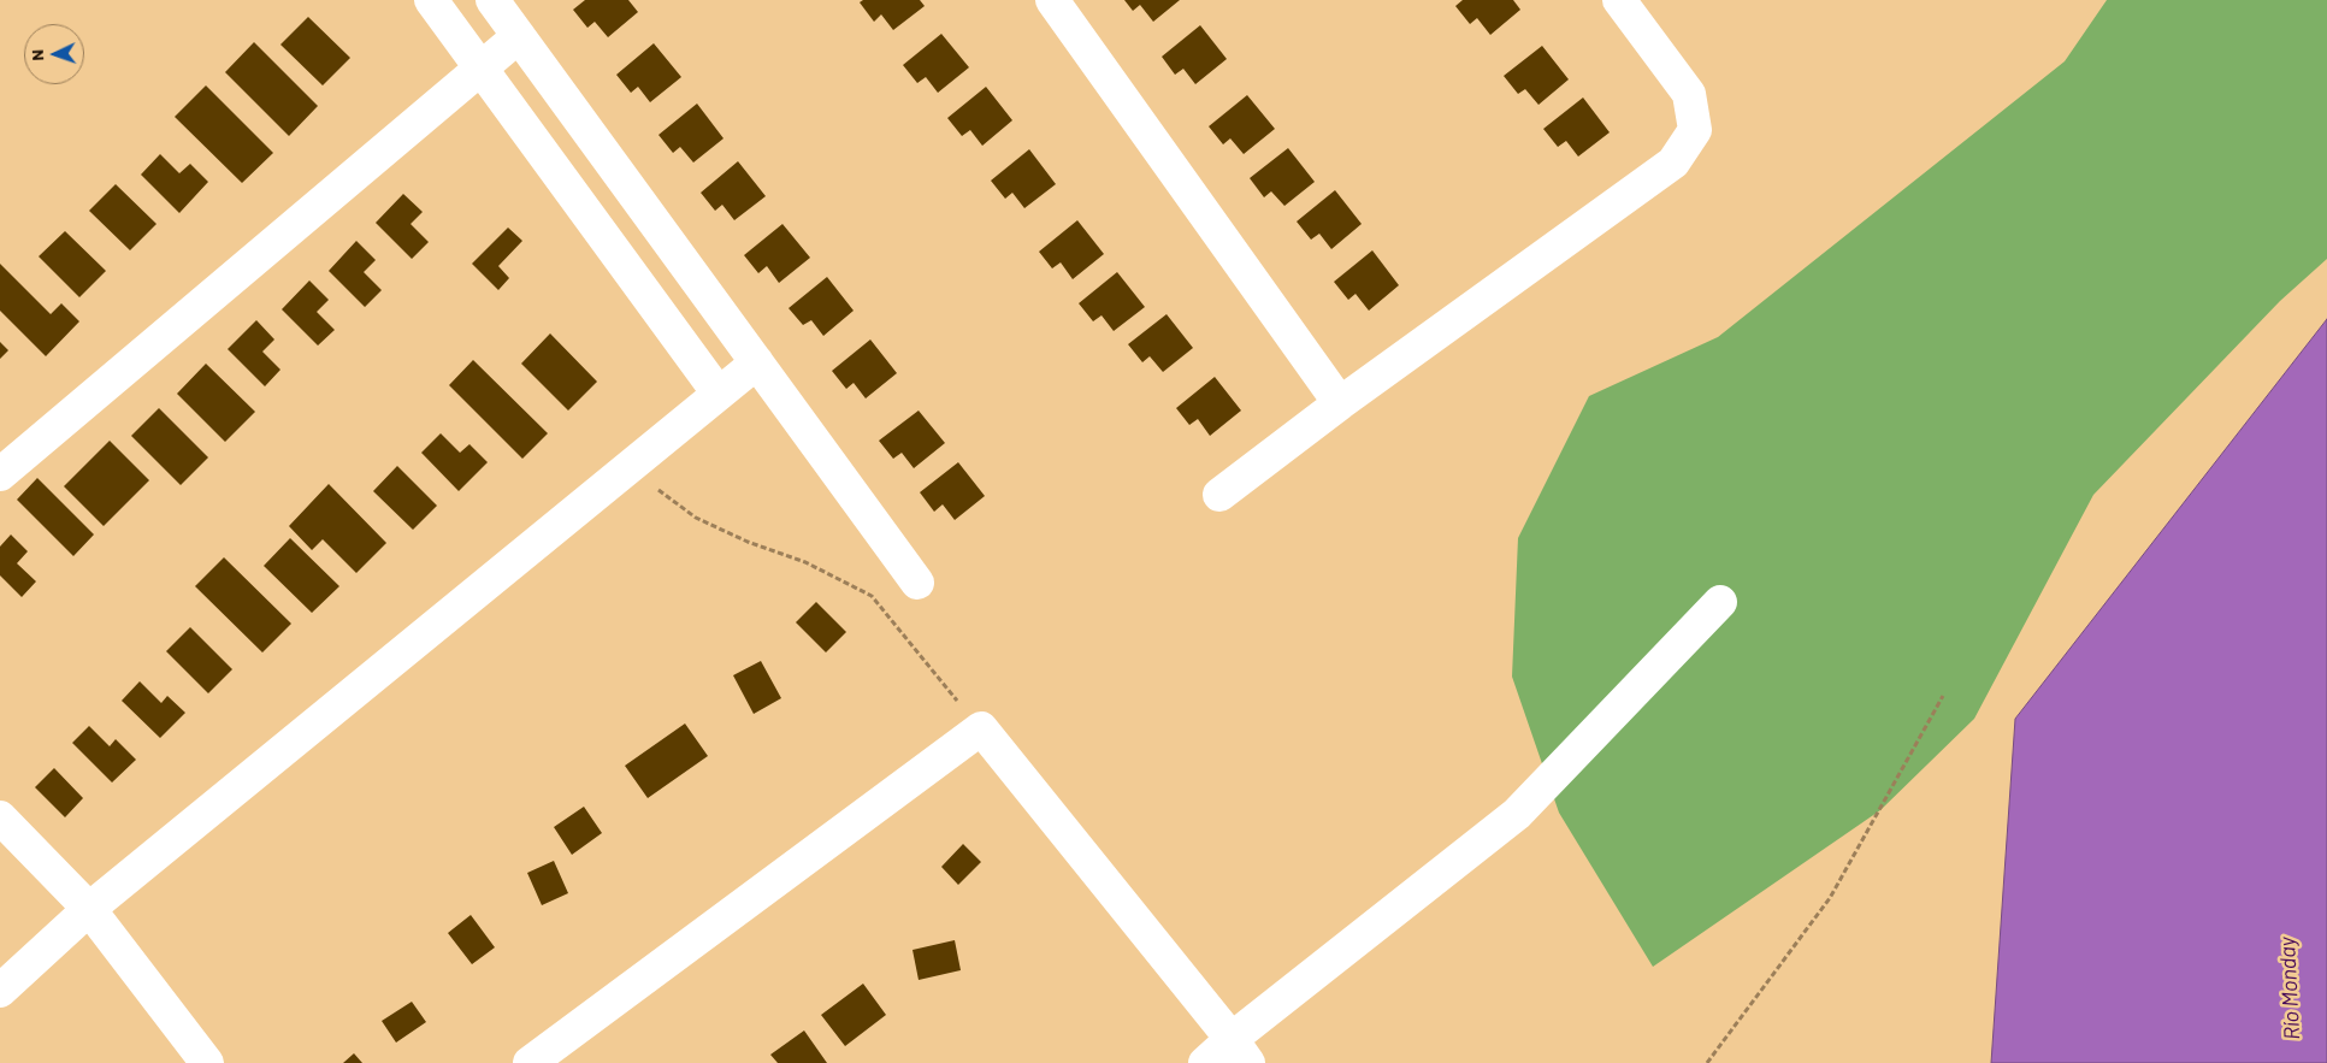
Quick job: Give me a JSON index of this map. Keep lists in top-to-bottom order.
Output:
{
  "water": ["Río Monday"],
  "north": "left"
}
